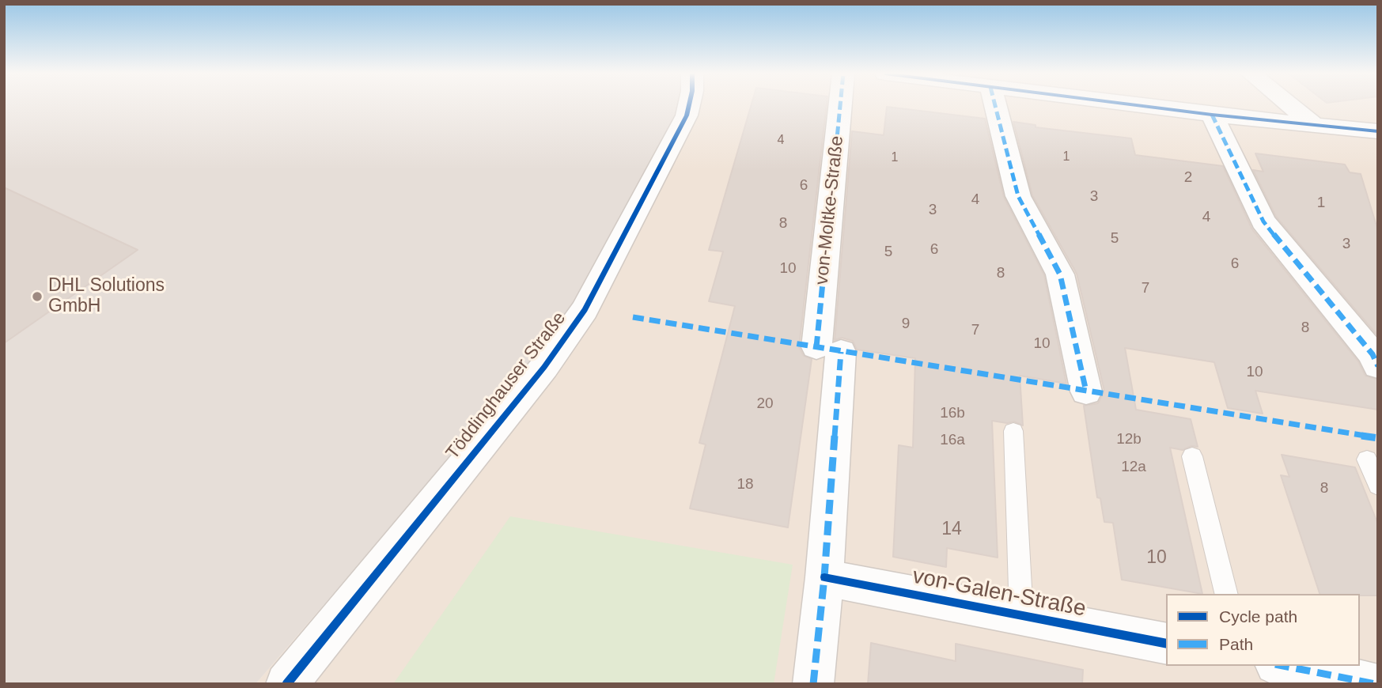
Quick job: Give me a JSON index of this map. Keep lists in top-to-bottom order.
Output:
{
  "streets": {
    "street": ["von-Moltke-Straße", "Töddinghauser Straße", "von-Galen-Straße"]
  },
  "crossings": [
    ["von-Moltke-Straße", "von-Galen-Straße"]
  ],
  "places": ["DHL Solutions GmbH"],
  "house_numbers": [
    "4",
    "1",
    "1",
    "2",
    "6",
    "3",
    "4",
    "1",
    "3",
    "4",
    "8",
    "5",
    "3",
    "6",
    "5",
    "6",
    "10",
    "8",
    "7",
    "9",
    "8",
    "7",
    "10",
    "10",
    "20",
    "16b",
    "12b",
    "16a",
    "12a",
    "18",
    "8",
    "14",
    "10"
  ],
  "legend": ["Cycle path", "Path"]
}
